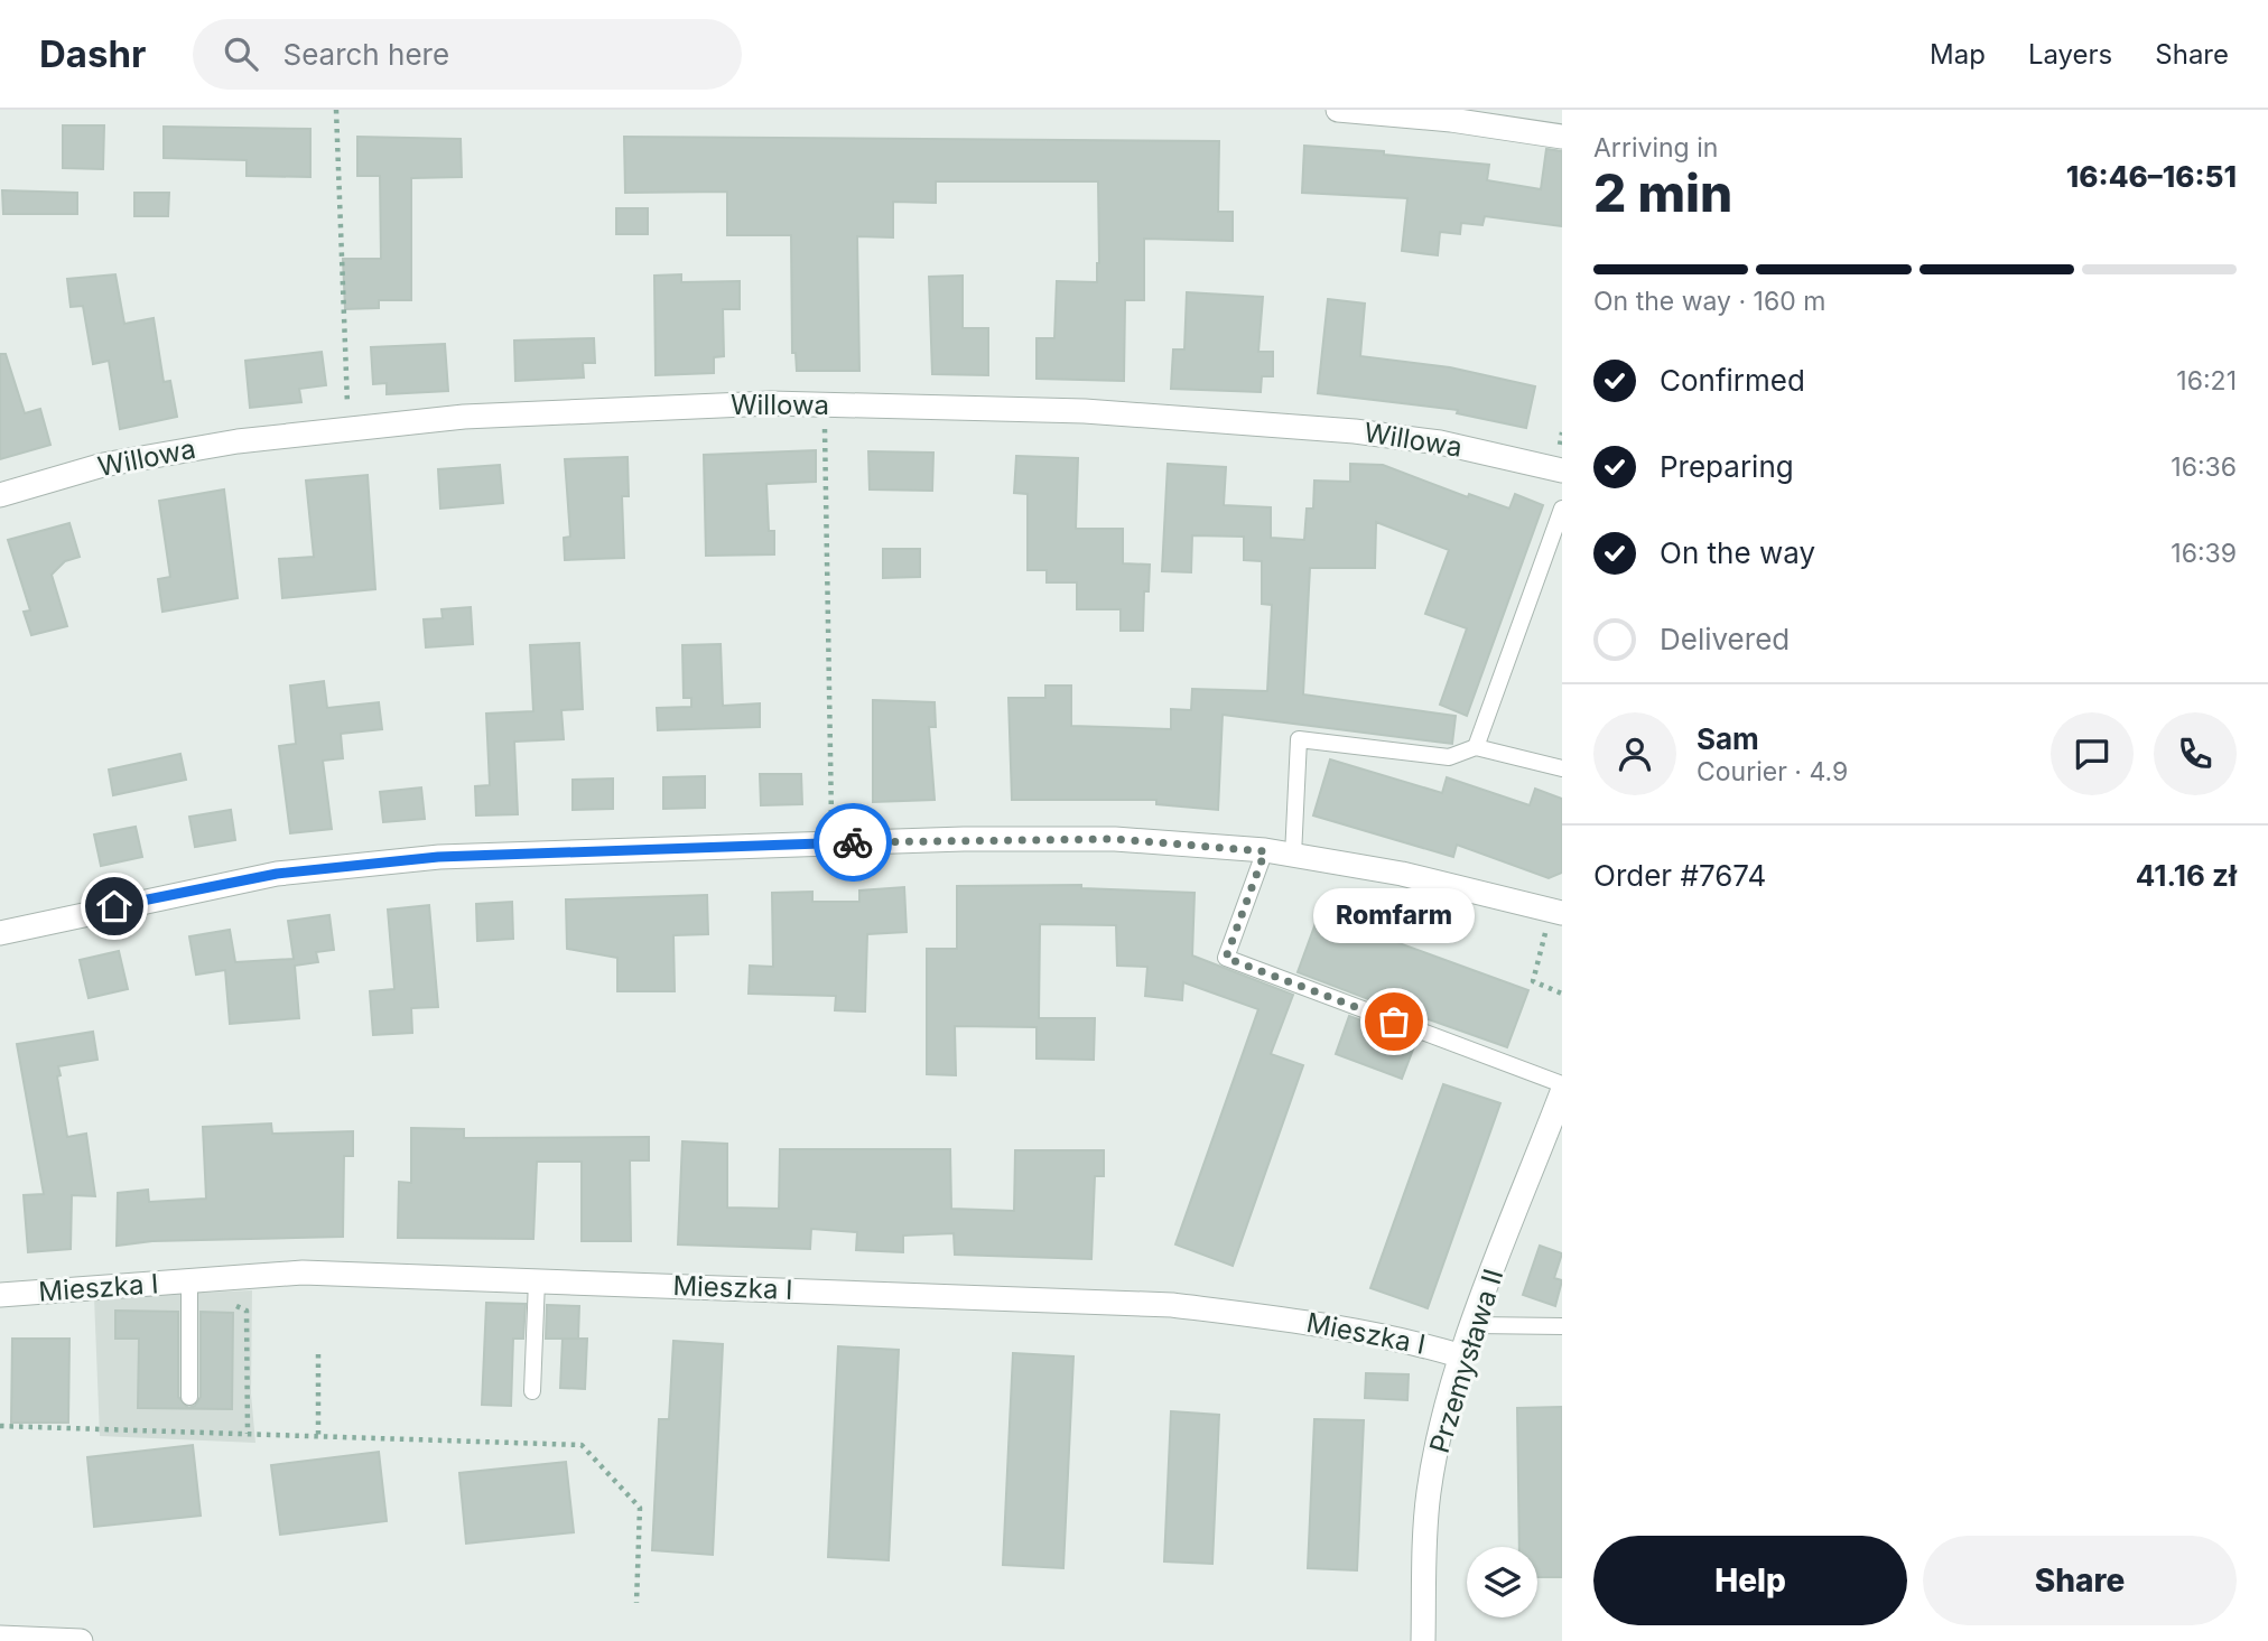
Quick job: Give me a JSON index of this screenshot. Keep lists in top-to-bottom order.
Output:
{
  "streets": {
    "street": ["Willowa", "Mieszka I", "Przemysława II"]
  },
  "crossings": [
    ["Mieszka I", "Przemysława II"]
  ],
  "places": ["Romfarm"],
  "page": {
    "header": "Dashr",
    "search": "Search here",
    "nav": ["Map", "Layers", "Share"],
    "heading": ["2 min", "Arriving in", "16:46–16:51"],
    "panel": [
      "Sam",
      "Courier · 4.9",
      "Order #7674",
      "41.16 zł"
    ],
    "bar": "On the way · 160 m",
    "list": [
      ["Confirmed", "16:21"],
      ["Preparing", "16:36"],
      ["On the way", "16:39"],
      "Delivered"
    ],
    "bubble": "Romfarm",
    "buttons": ["Help", "Share"]
  }
}
